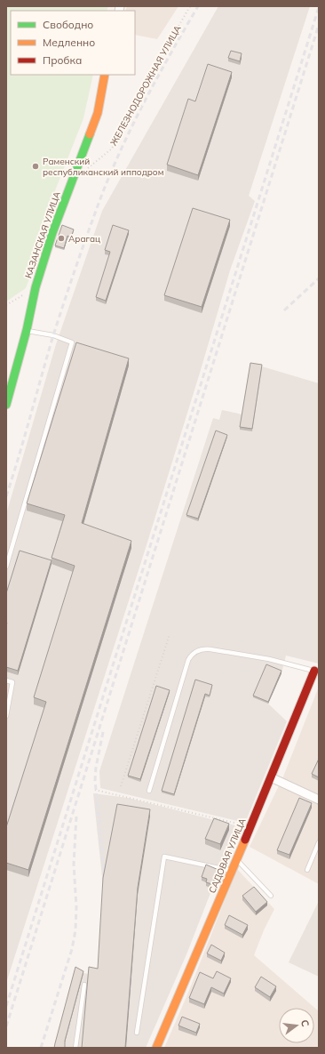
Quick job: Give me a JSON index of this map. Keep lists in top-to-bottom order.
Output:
{
  "streets": {
    "street": ["КАЗАНСКАЯ УЛИЦА", "САДОВАЯ УЛИЦА"],
    "path": ["ЖЕЛЕЗНОДОРОЖНАЯ УЛИЦА"]
  },
  "places": ["Раменский республиканский ипподром", "Арагац"],
  "legend": ["Свободно", "Медленно", "Пробка"],
  "north": "right"
}
